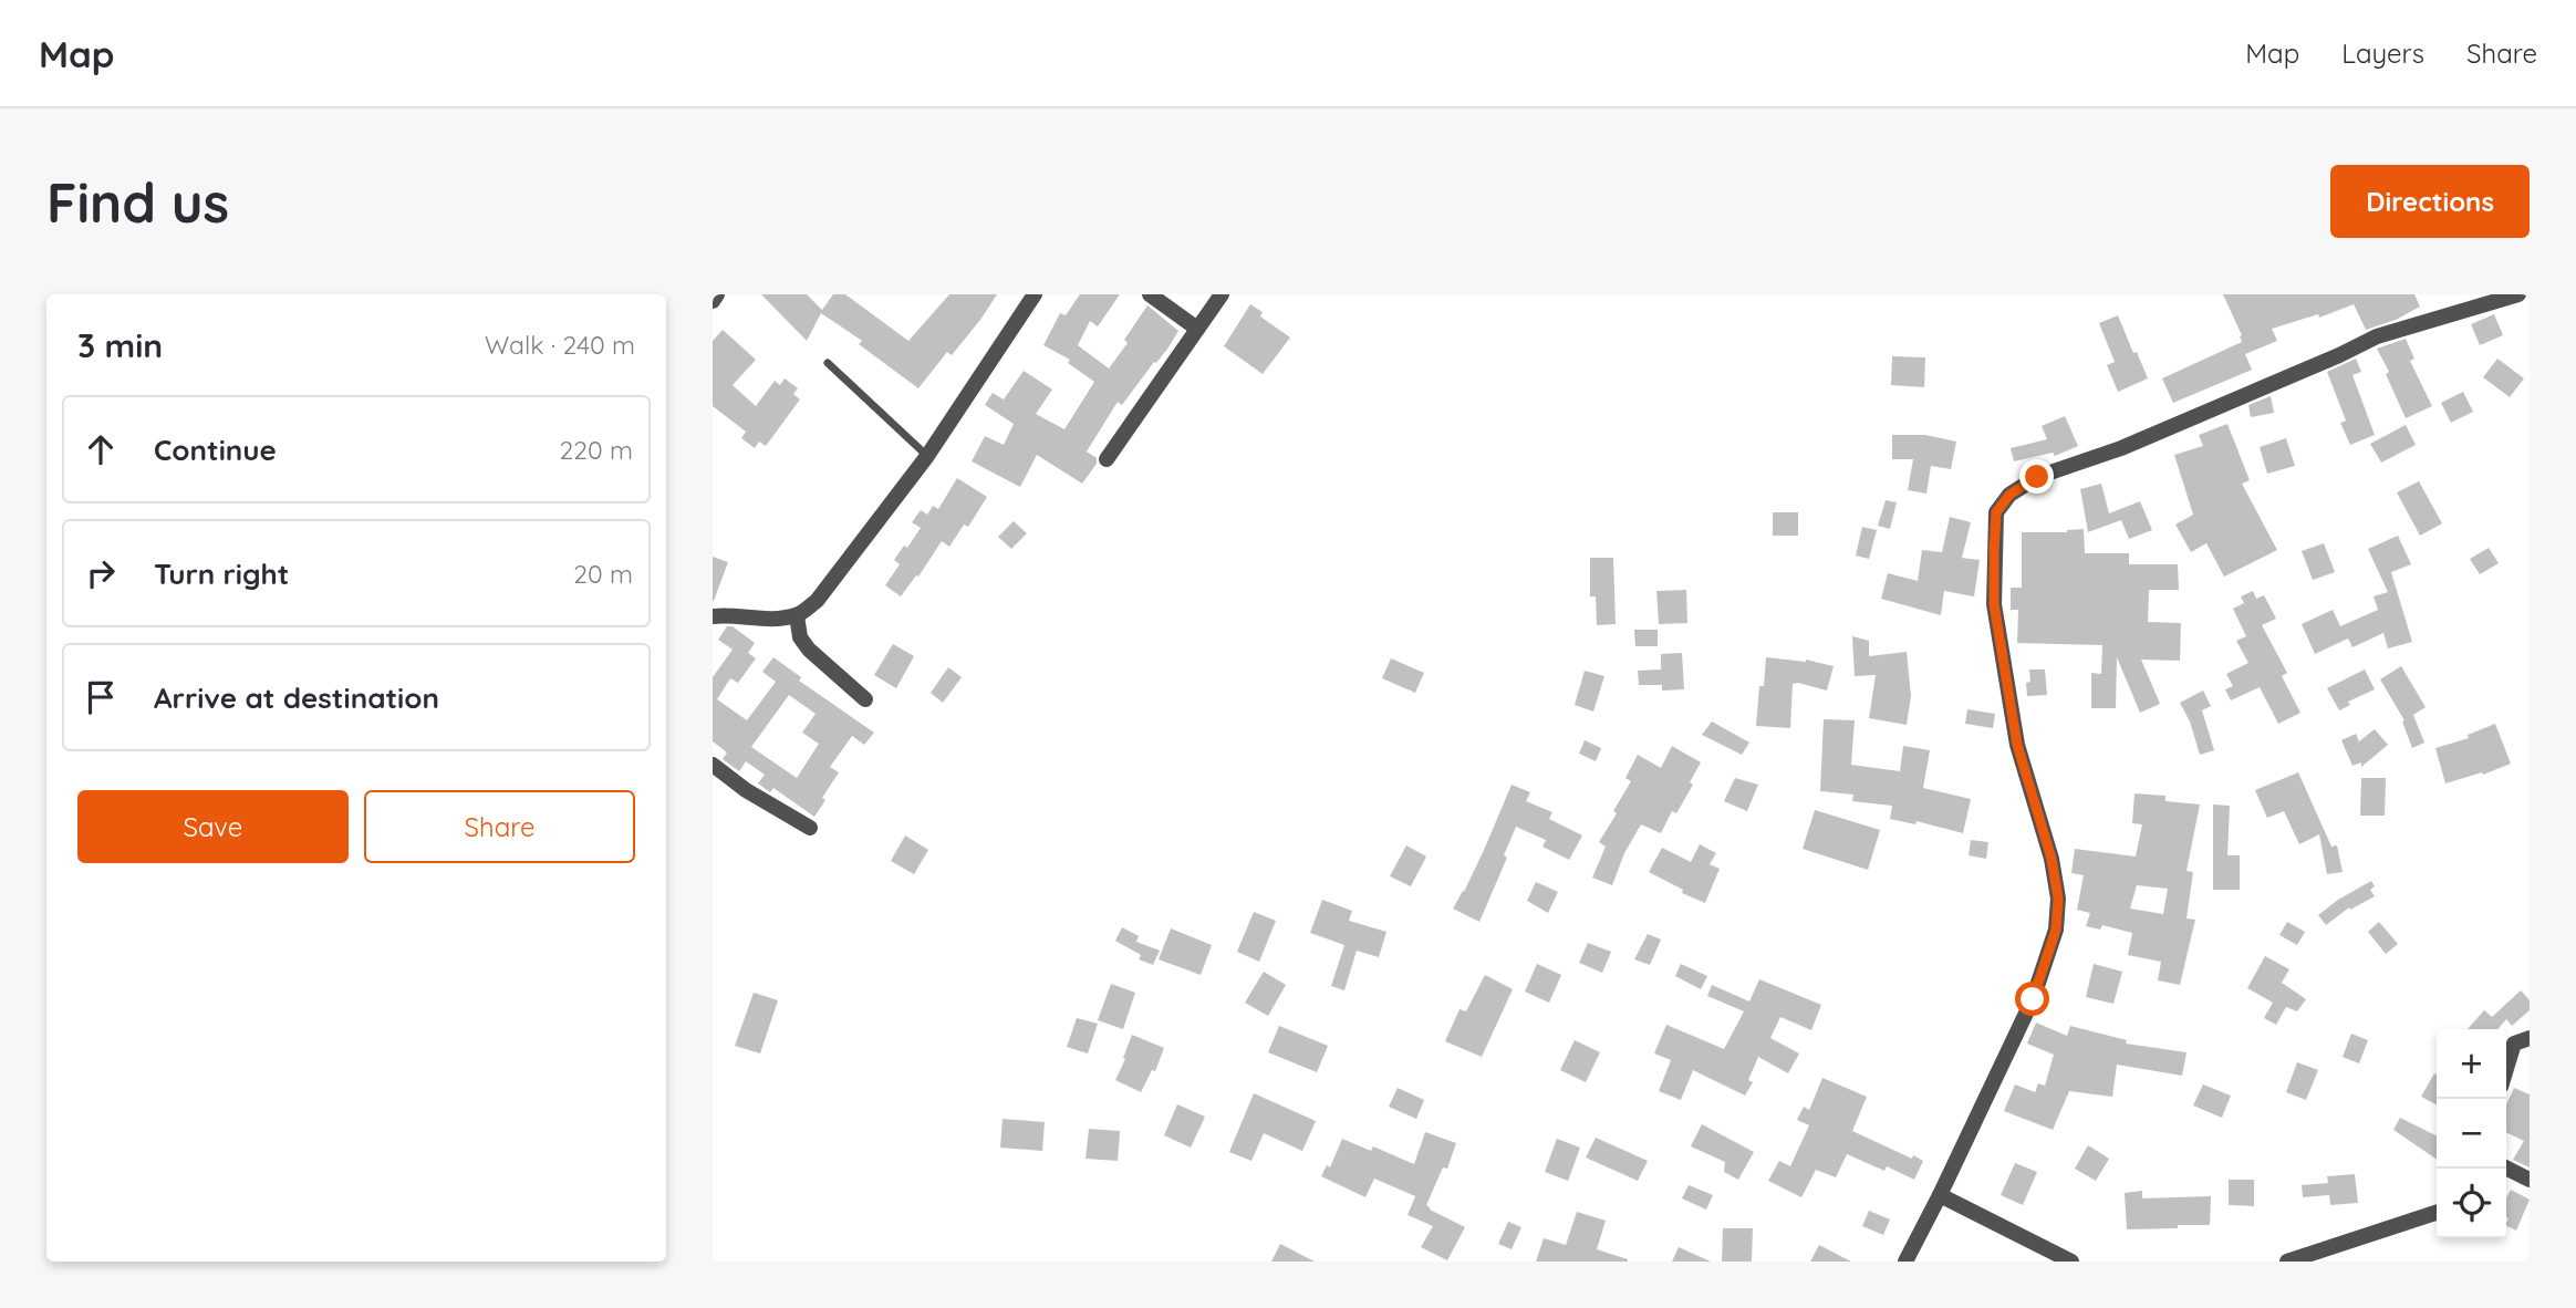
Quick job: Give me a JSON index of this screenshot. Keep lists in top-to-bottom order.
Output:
{
  "page": {
    "header": "Map",
    "nav": ["Map", "Layers", "Share"],
    "buttons": [
      "Directions",
      ["Save", "Share"]
    ],
    "title": "Find us",
    "heading": ["3 min", "Walk · 240 m"],
    "list": [
      ["Continue", "220 m"],
      ["Turn right", "20 m"],
      "Arrive at destination"
    ],
    "map_buttons": ["+", "−"]
  }
}
